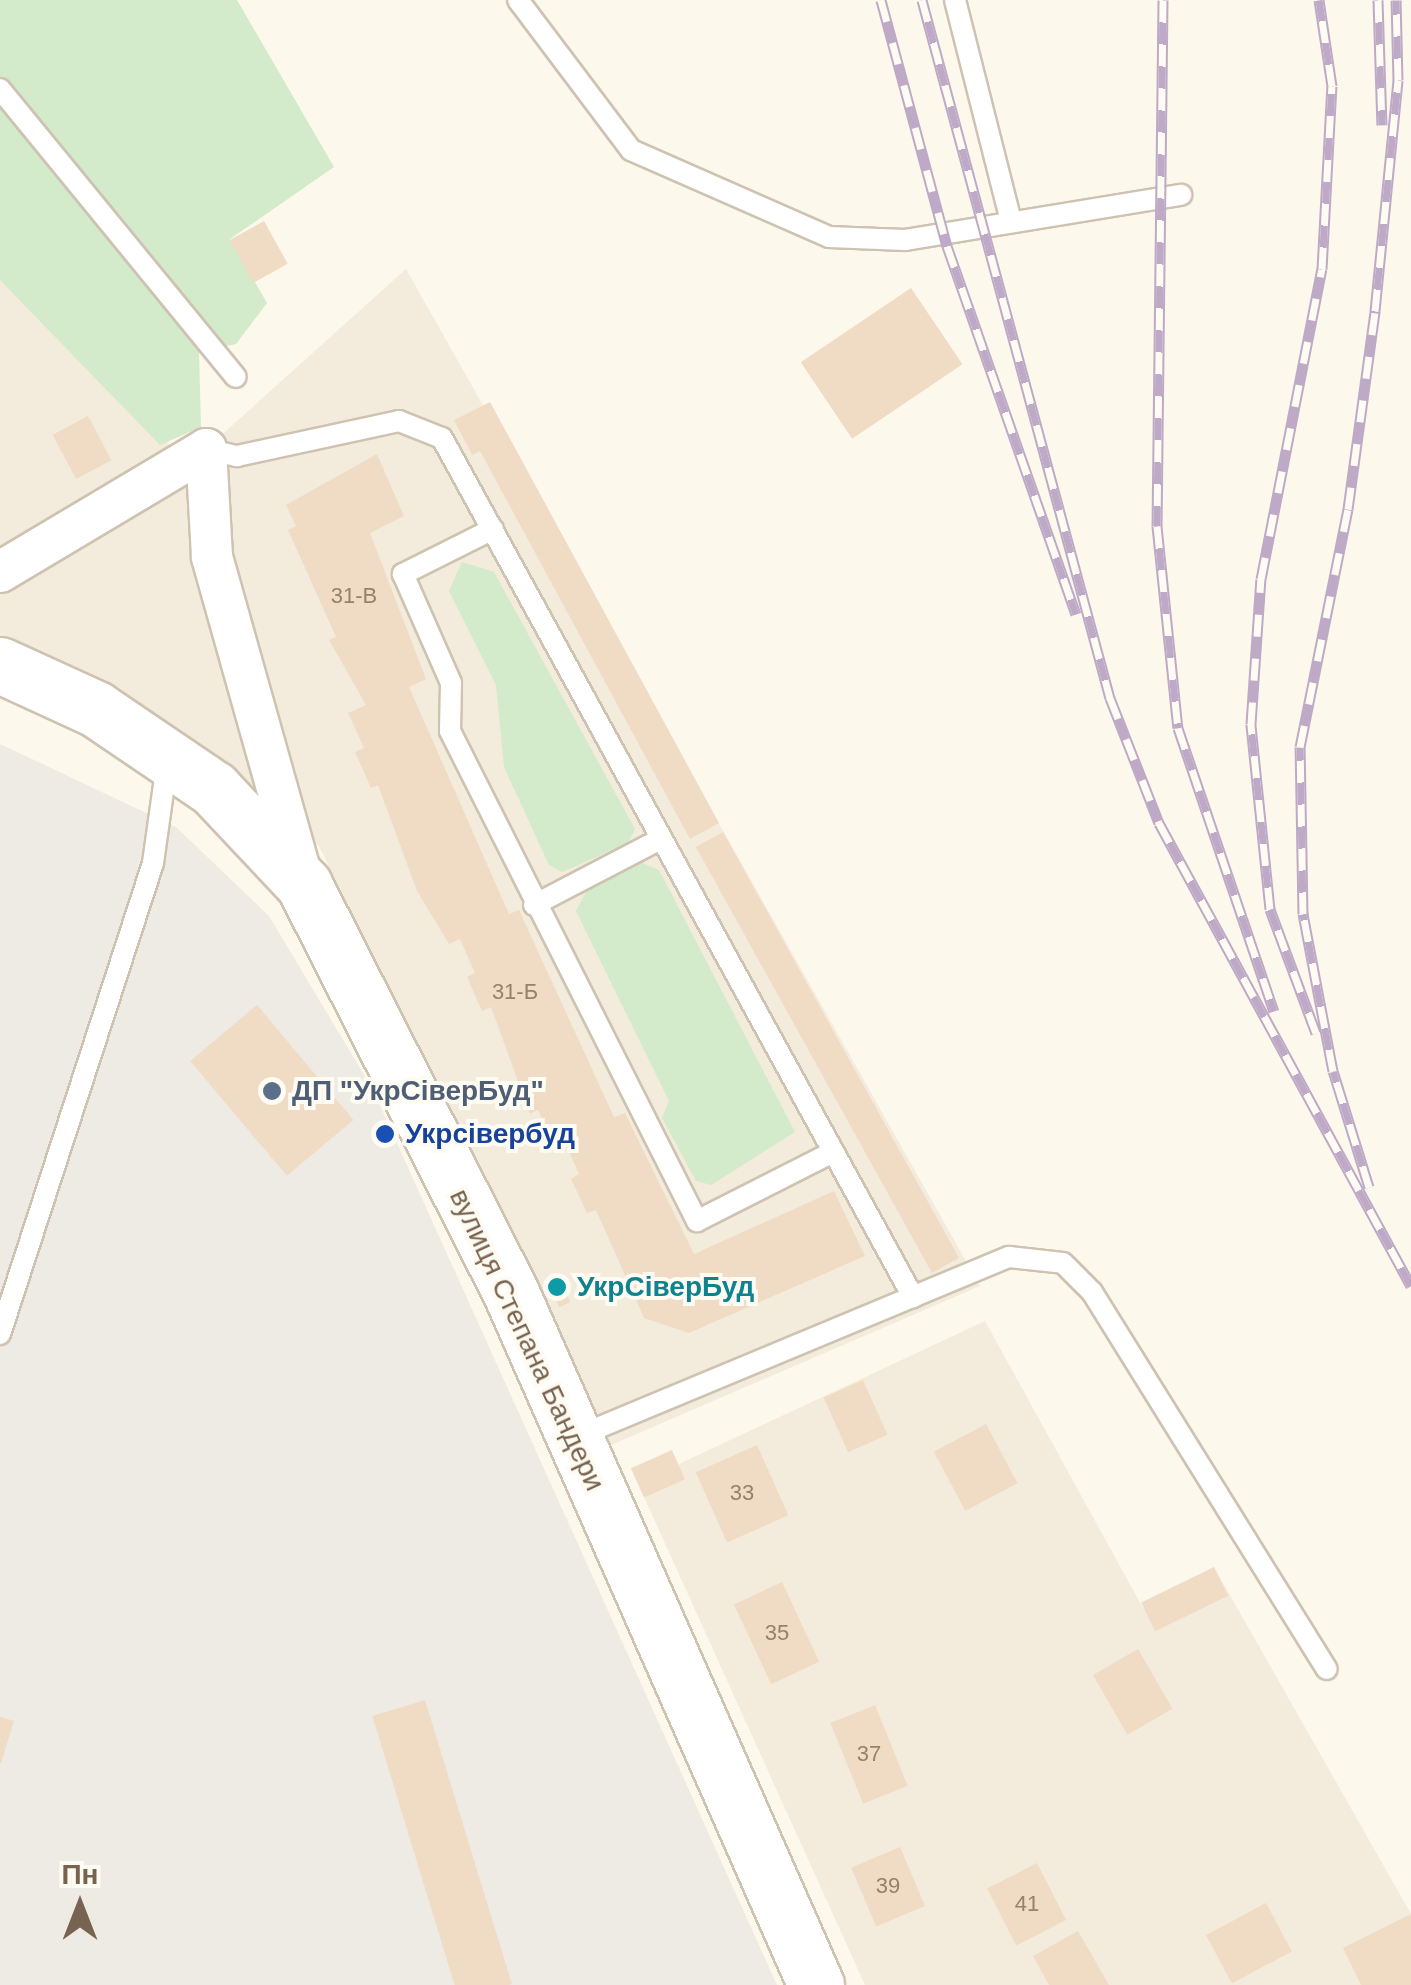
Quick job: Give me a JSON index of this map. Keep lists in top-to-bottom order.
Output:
{
  "streets": {
    "street": ["вулиця Степана Бандери"]
  },
  "places": ["ДП \"УкрСіверБуд\"", "Укрсівербуд", "УкрСіверБуд"],
  "house_numbers": [
    "31-В",
    "31-Б",
    "33",
    "35",
    "37",
    "39",
    "41"
  ],
  "north": "top"
}
